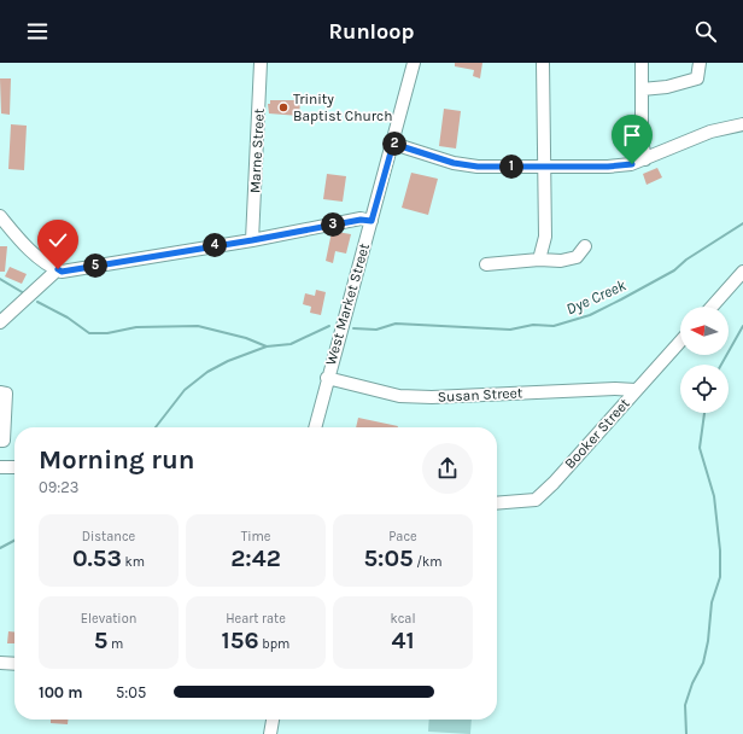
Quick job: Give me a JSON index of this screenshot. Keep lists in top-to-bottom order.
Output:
{
  "streets": {
    "street": [
      "Marne Street",
      "West Market Street",
      "Susan Street",
      "Booker Street"
    ]
  },
  "crossings": [
    ["West Market Street", "Susan Street"],
    ["Susan Street", "Booker Street"]
  ],
  "water": ["Dye Creek"],
  "places": ["Trinity Baptist Church"],
  "north": "left",
  "page": {
    "header": "Runloop",
    "pins": [
      "2",
      "1",
      "3",
      "4",
      "5"
    ],
    "heading": ["Morning run", "09:23"],
    "stats": [
      ["Distance", "0.53 km"],
      ["Time", "2:42"],
      ["Pace", "5:05 /km"],
      ["Elevation", "5 m"],
      ["Heart rate", "156 bpm"],
      ["kcal", "41"]
    ],
    "list": [
      {
        "name": "100 m",
        "note": "5:05"
      }
    ]
  }
}
